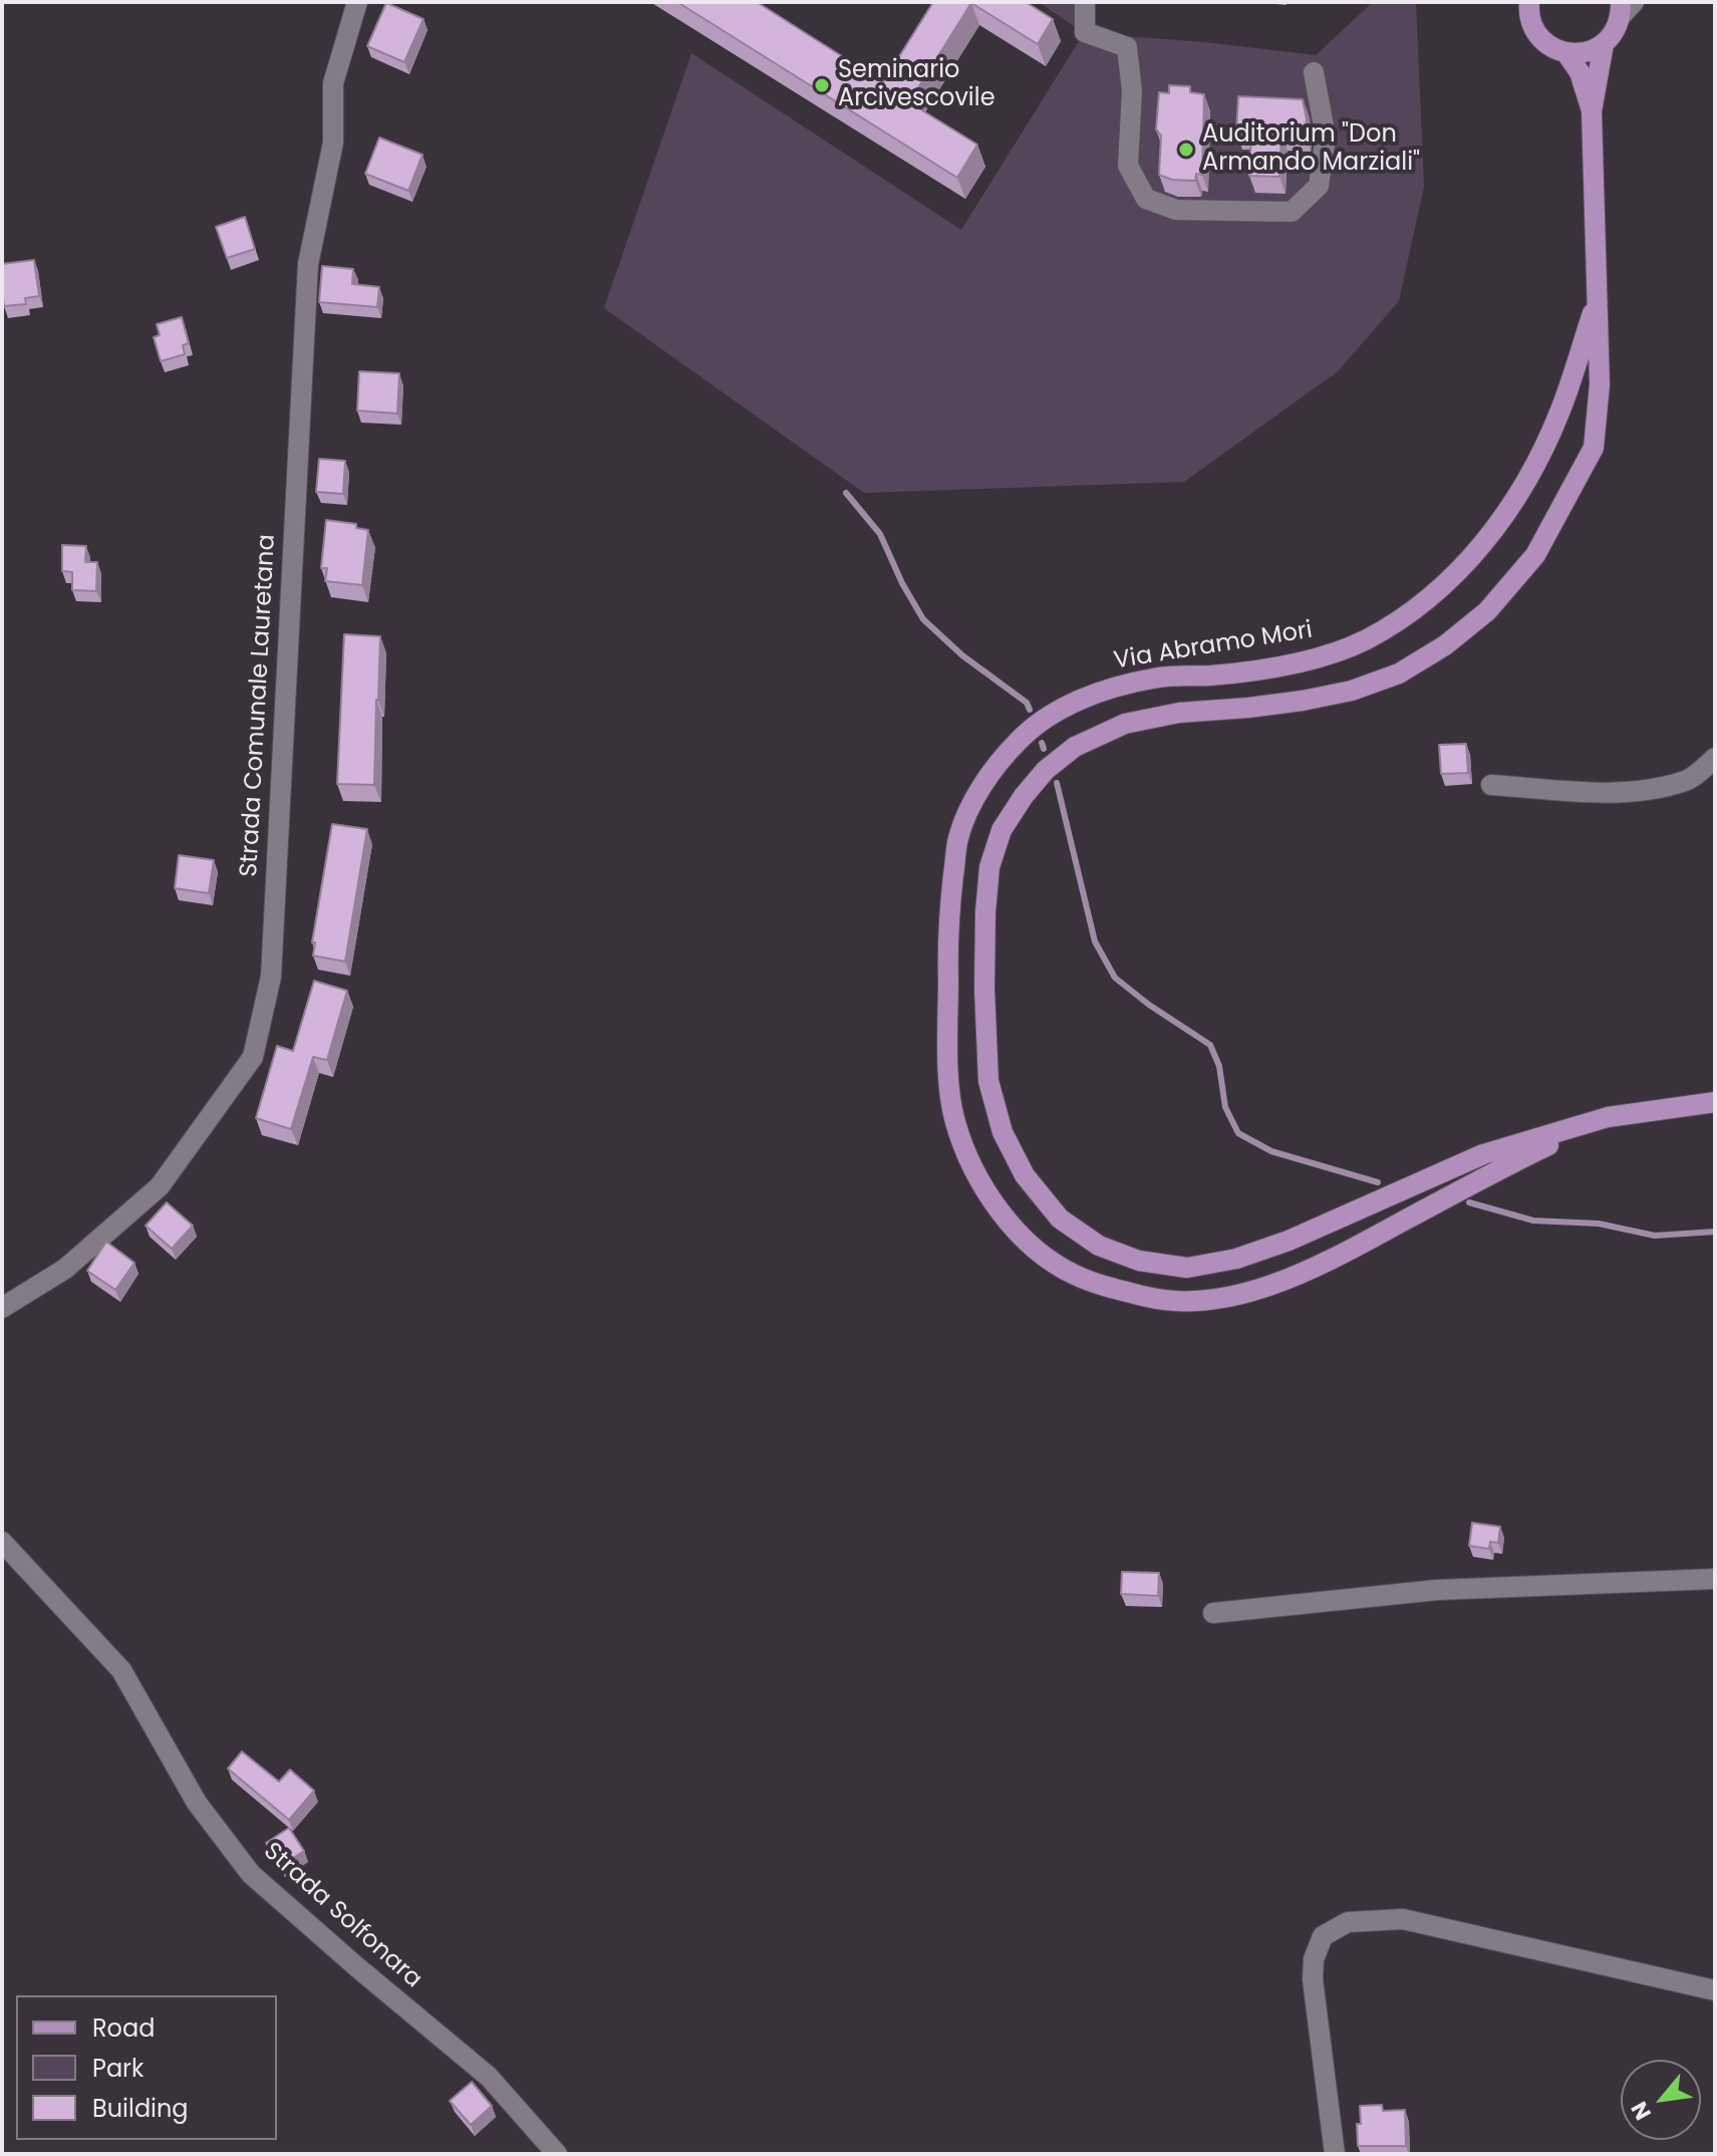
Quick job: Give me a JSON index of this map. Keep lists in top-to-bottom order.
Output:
{
  "streets": {
    "main road": ["Via Abramo Mori"],
    "street": ["Strada Comunale Lauretana", "Strada Solfonara"]
  },
  "places": ["Seminario Arcivescovile", "Auditorium \"Don Armando Marziali\""],
  "legend": ["Road", "Park", "Building"],
  "north": "bottom left"
}
